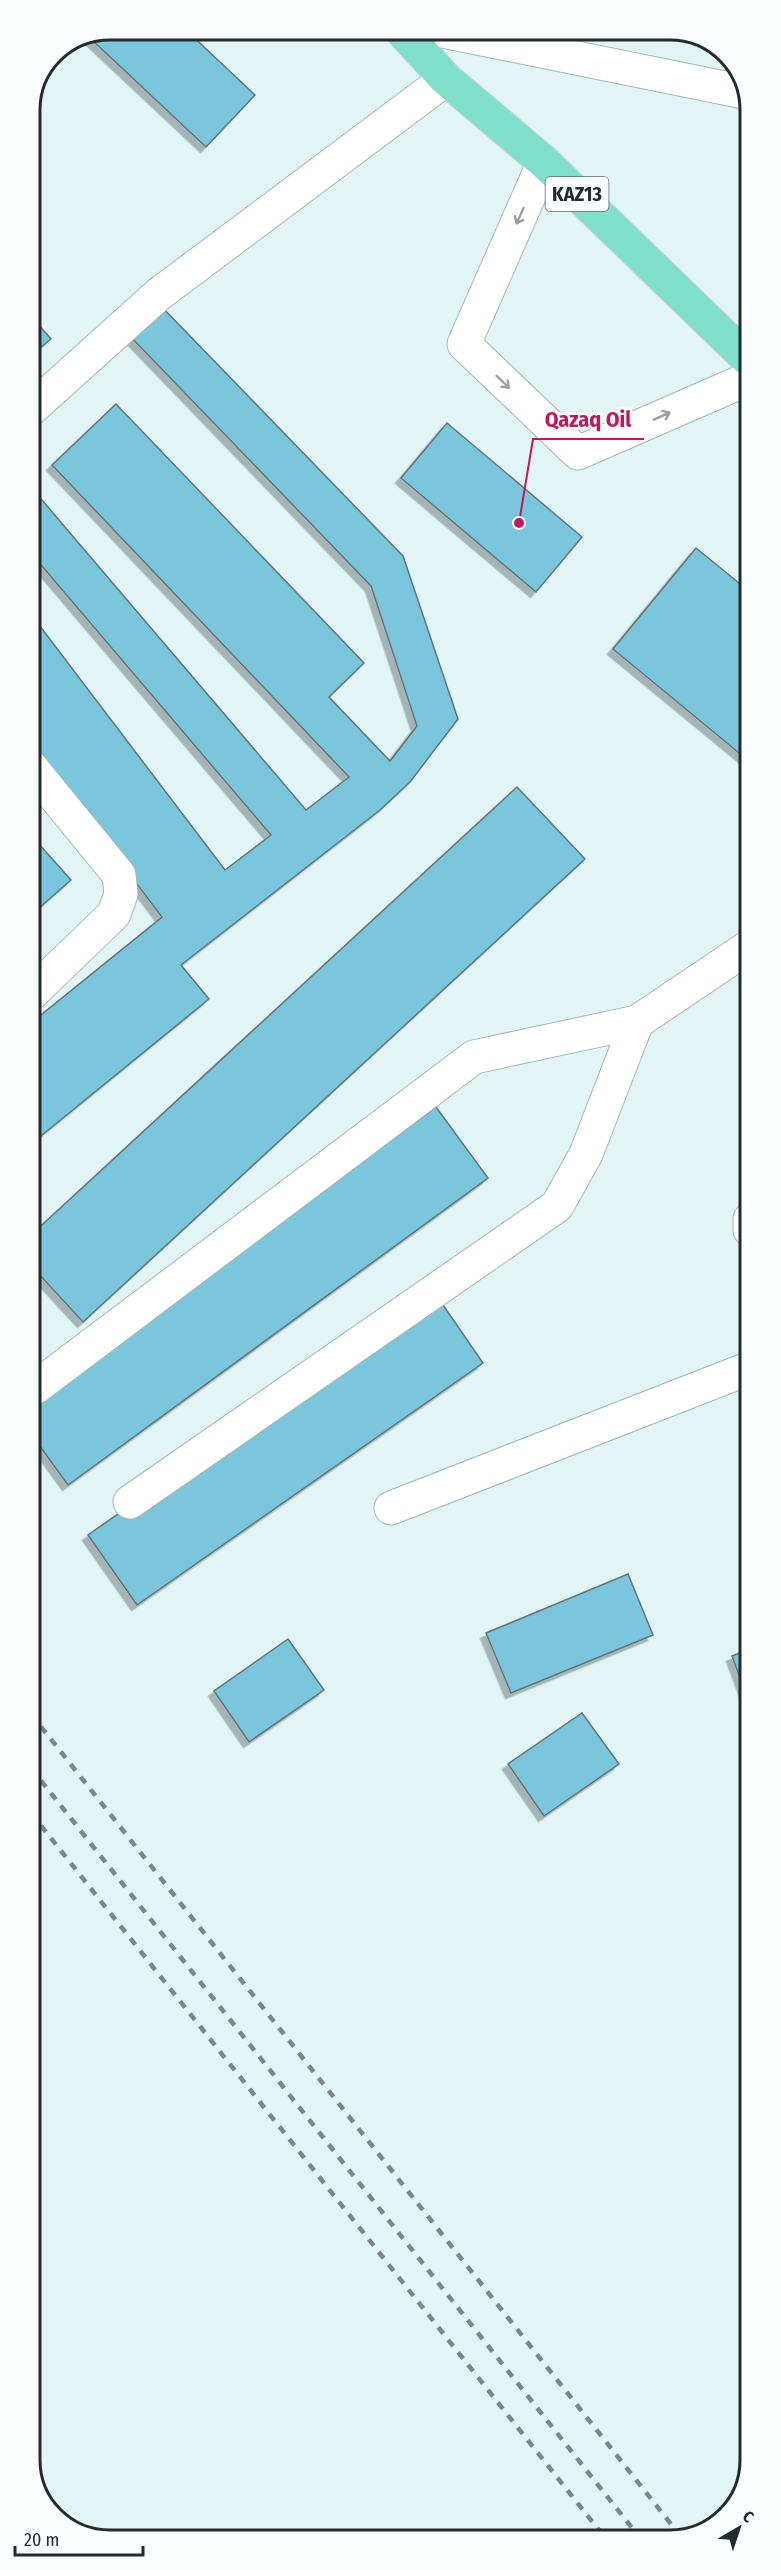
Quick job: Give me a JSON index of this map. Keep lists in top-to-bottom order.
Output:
{
  "streets": {
    "main road": ["KAZ13"]
  },
  "places": ["Qazaq Oil"],
  "scale_bar": "20 m",
  "north": "top right"
}
